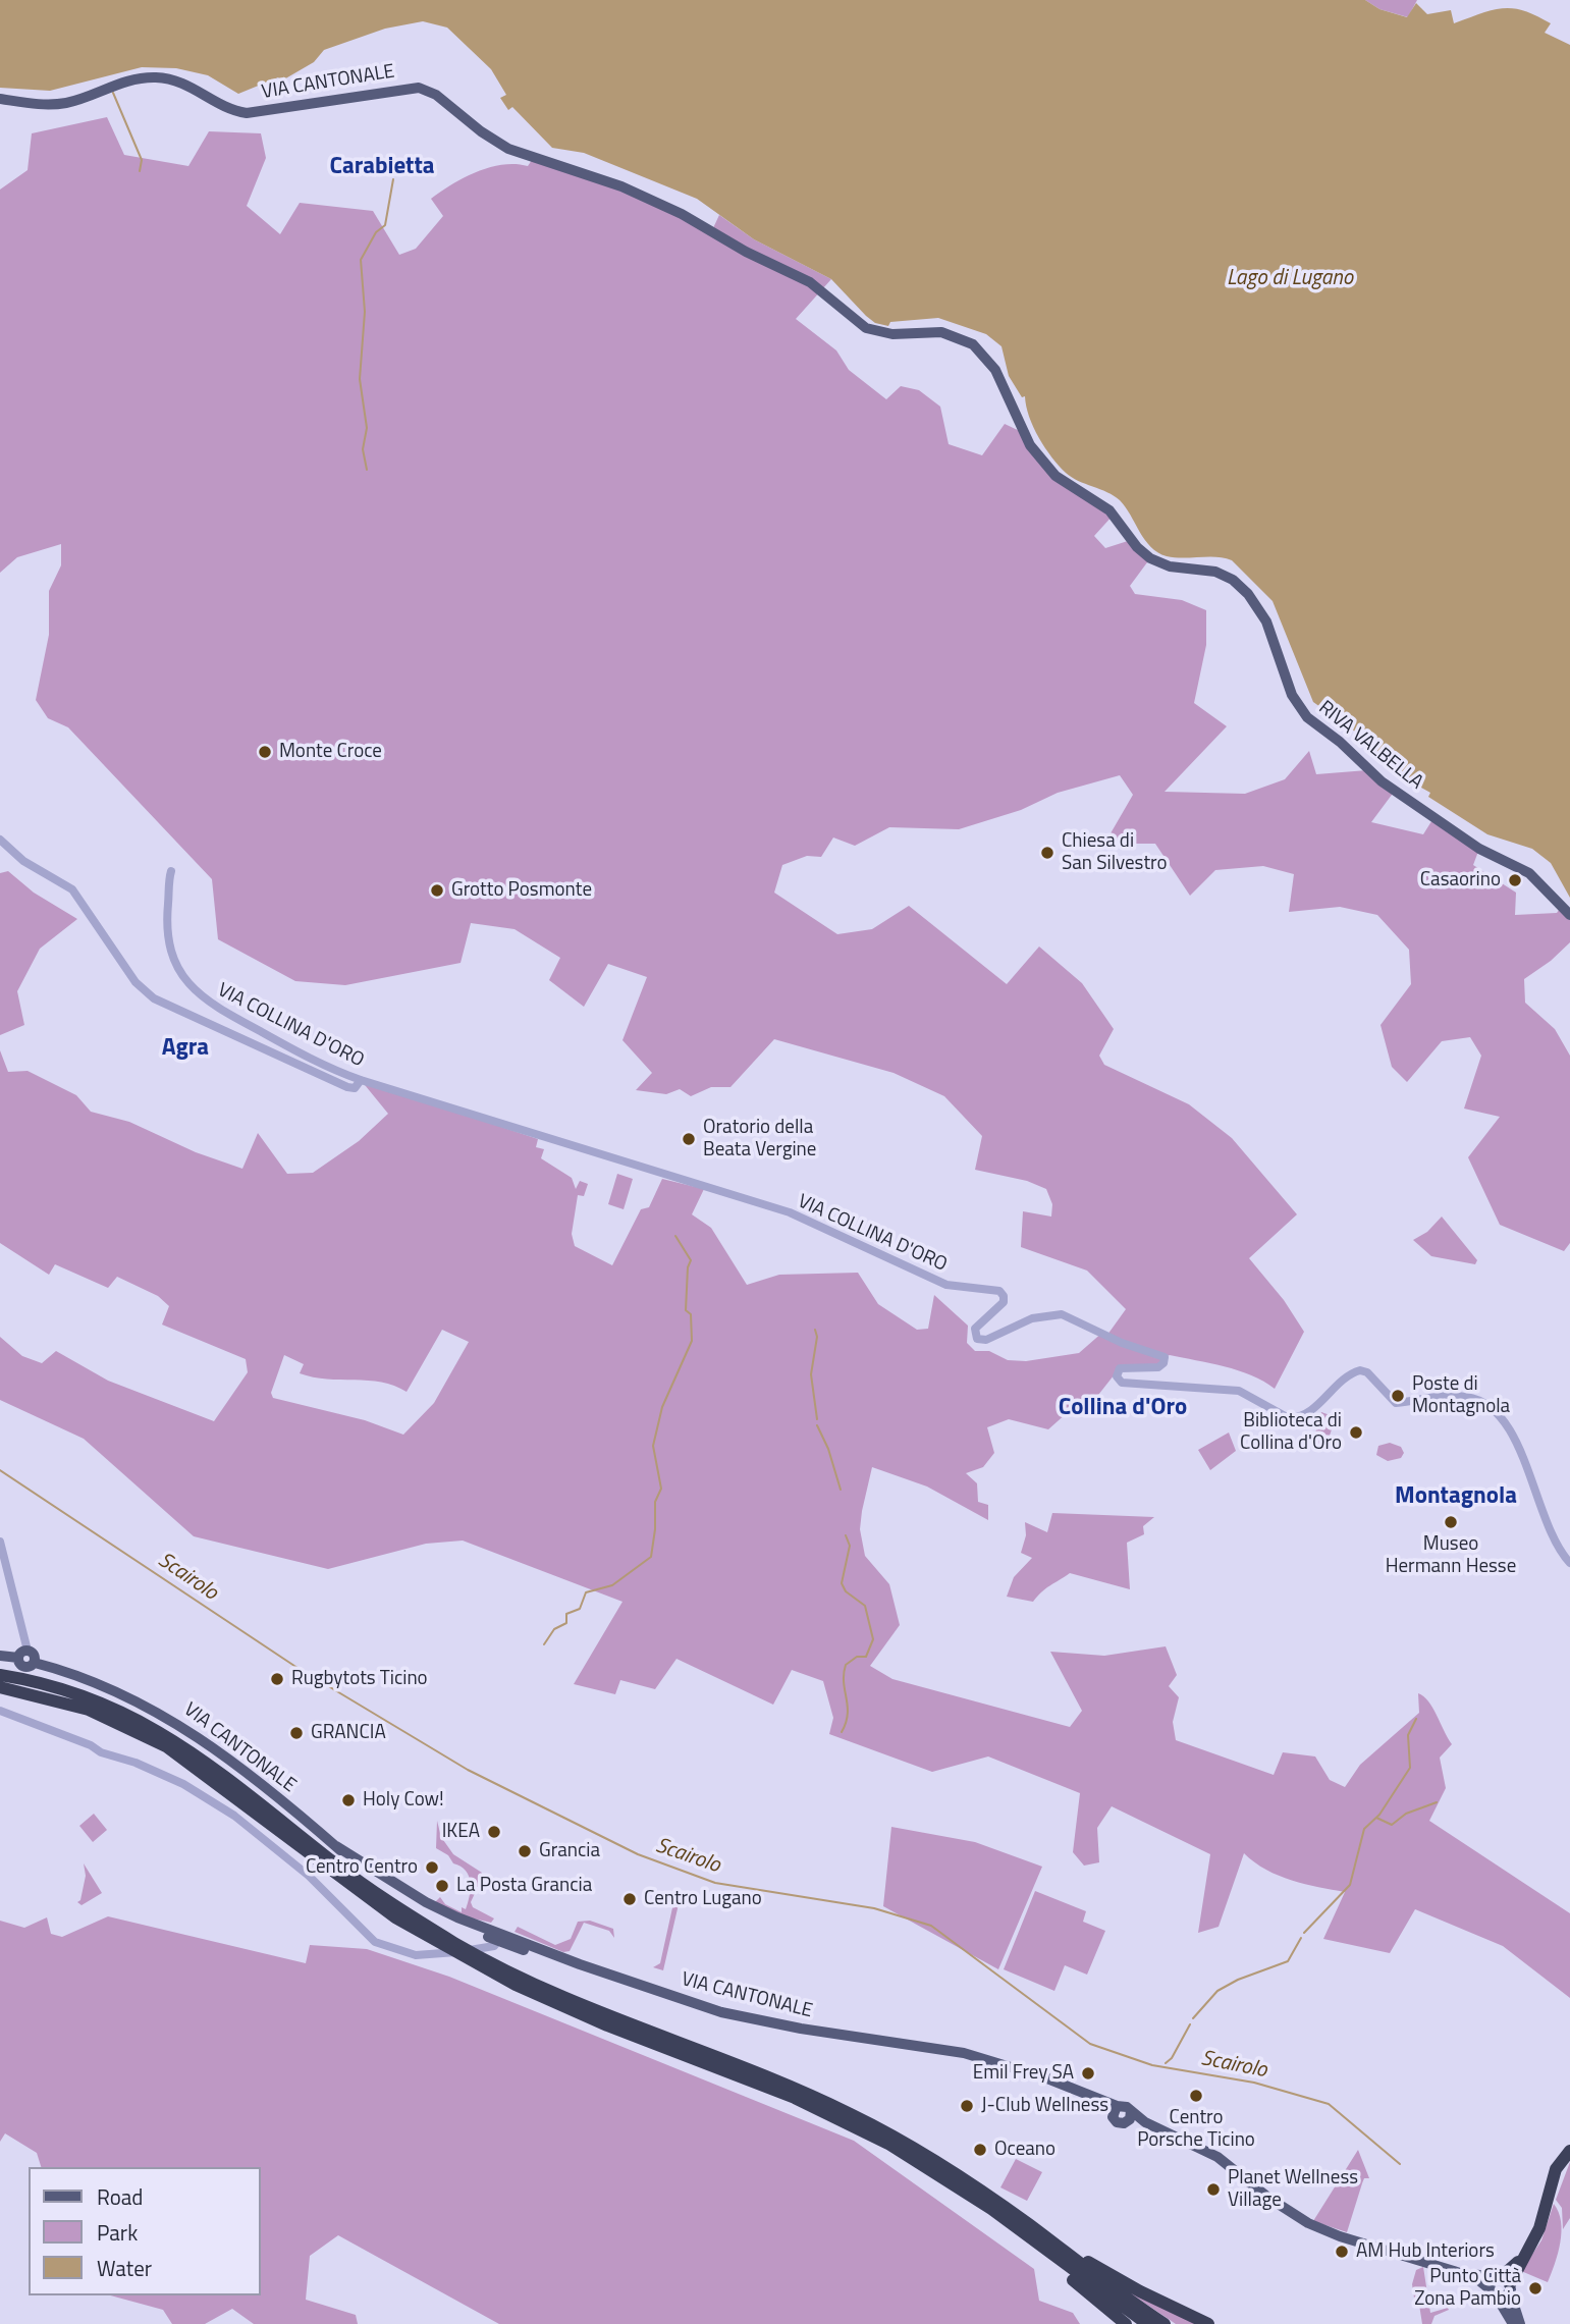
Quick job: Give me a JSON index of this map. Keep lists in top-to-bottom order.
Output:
{
  "streets": {
    "main road": ["VIA CANTONALE", "RIVA VALBELLA"],
    "street": ["VIA COLLINA D'ORO"]
  },
  "crossings": [
    ["VIA CANTONALE", "RIVA VALBELLA"]
  ],
  "districts": [
    "Carabietta",
    "Agra",
    "Collina d'Oro",
    "Montagnola"
  ],
  "water": ["Lago di Lugano", "Scairolo"],
  "places": [
    "Monte Croce",
    "Chiesa di San Silvestro",
    "Casaorino",
    "Grotto Posmonte",
    "Oratorio della Beata Vergine",
    "Poste di Montagnola",
    "Biblioteca di Collina d'Oro",
    "Museo Hermann Hesse",
    "Rugbytots Ticino",
    "GRANCIA",
    "Holy Cow!",
    "IKEA",
    "Grancia",
    "Centro Centro",
    "La Posta Grancia",
    "Centro Lugano",
    "Emil Frey SA",
    "Centro Porsche Ticino",
    "J-Club Wellness",
    "Oceano",
    "Planet Wellness Village",
    "AM Hub Interiors",
    "Punto Città Zona Pambio"
  ],
  "legend": ["Road", "Park", "Water"]
}
